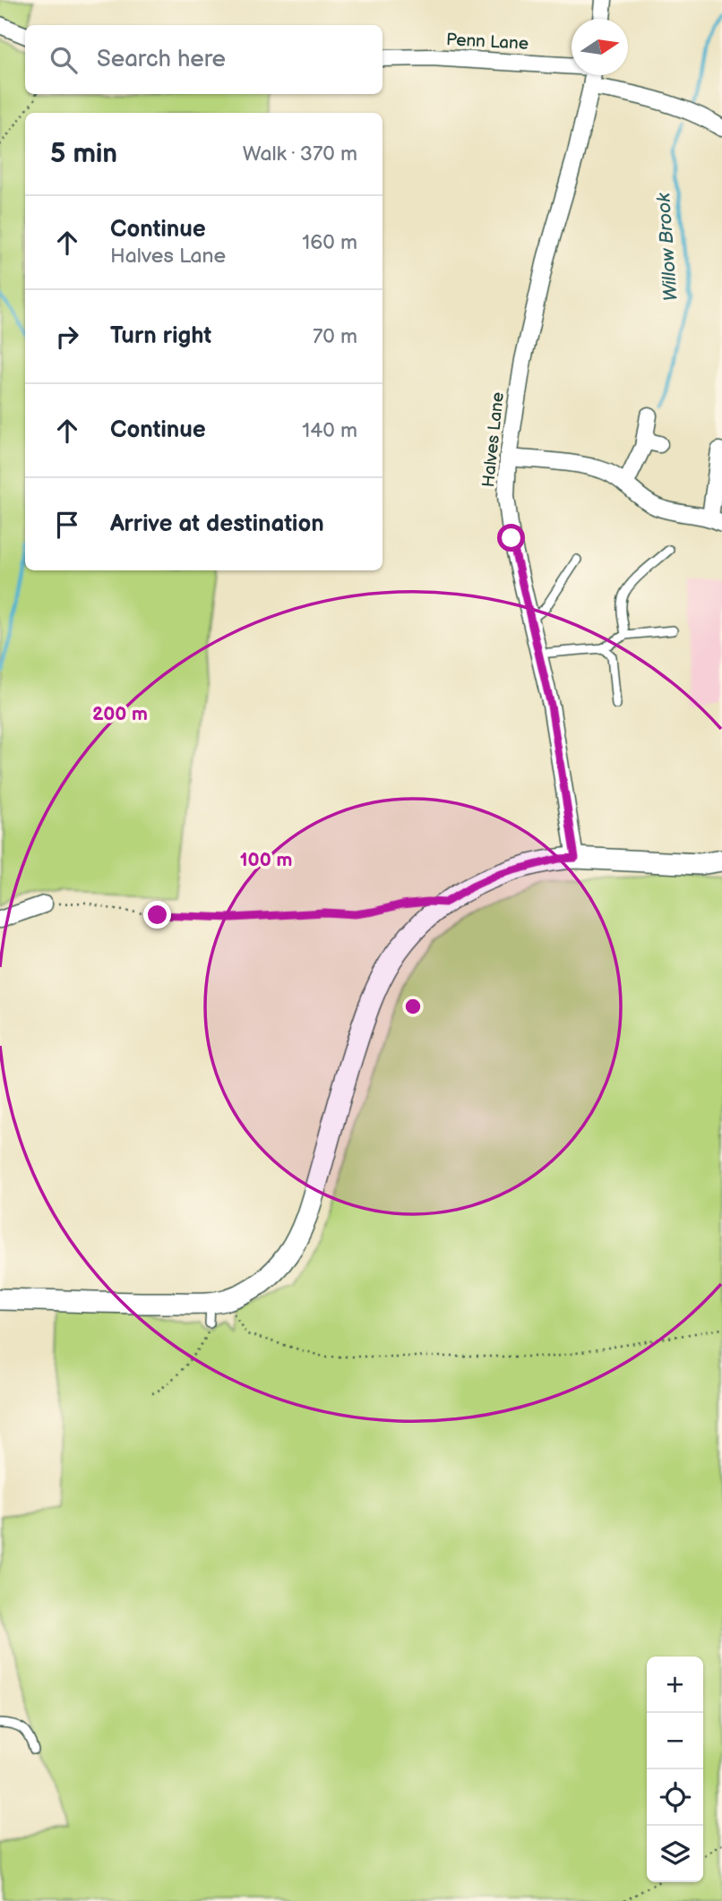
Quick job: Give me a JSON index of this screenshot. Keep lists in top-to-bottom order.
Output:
{
  "streets": {
    "street": ["Penn Lane", "Halves Lane"]
  },
  "water": ["Willow Brook"],
  "north": "right",
  "page": {
    "search": "Search here",
    "heading": ["5 min", "Walk · 370 m"],
    "list": [
      ["Continue", "Halves Lane", "160 m"],
      ["Turn right", "70 m"],
      ["Continue", "140 m"],
      "Arrive at destination"
    ],
    "map_buttons": ["+", "−"]
  },
  "rings": ["200 m", "100 m"]
}
